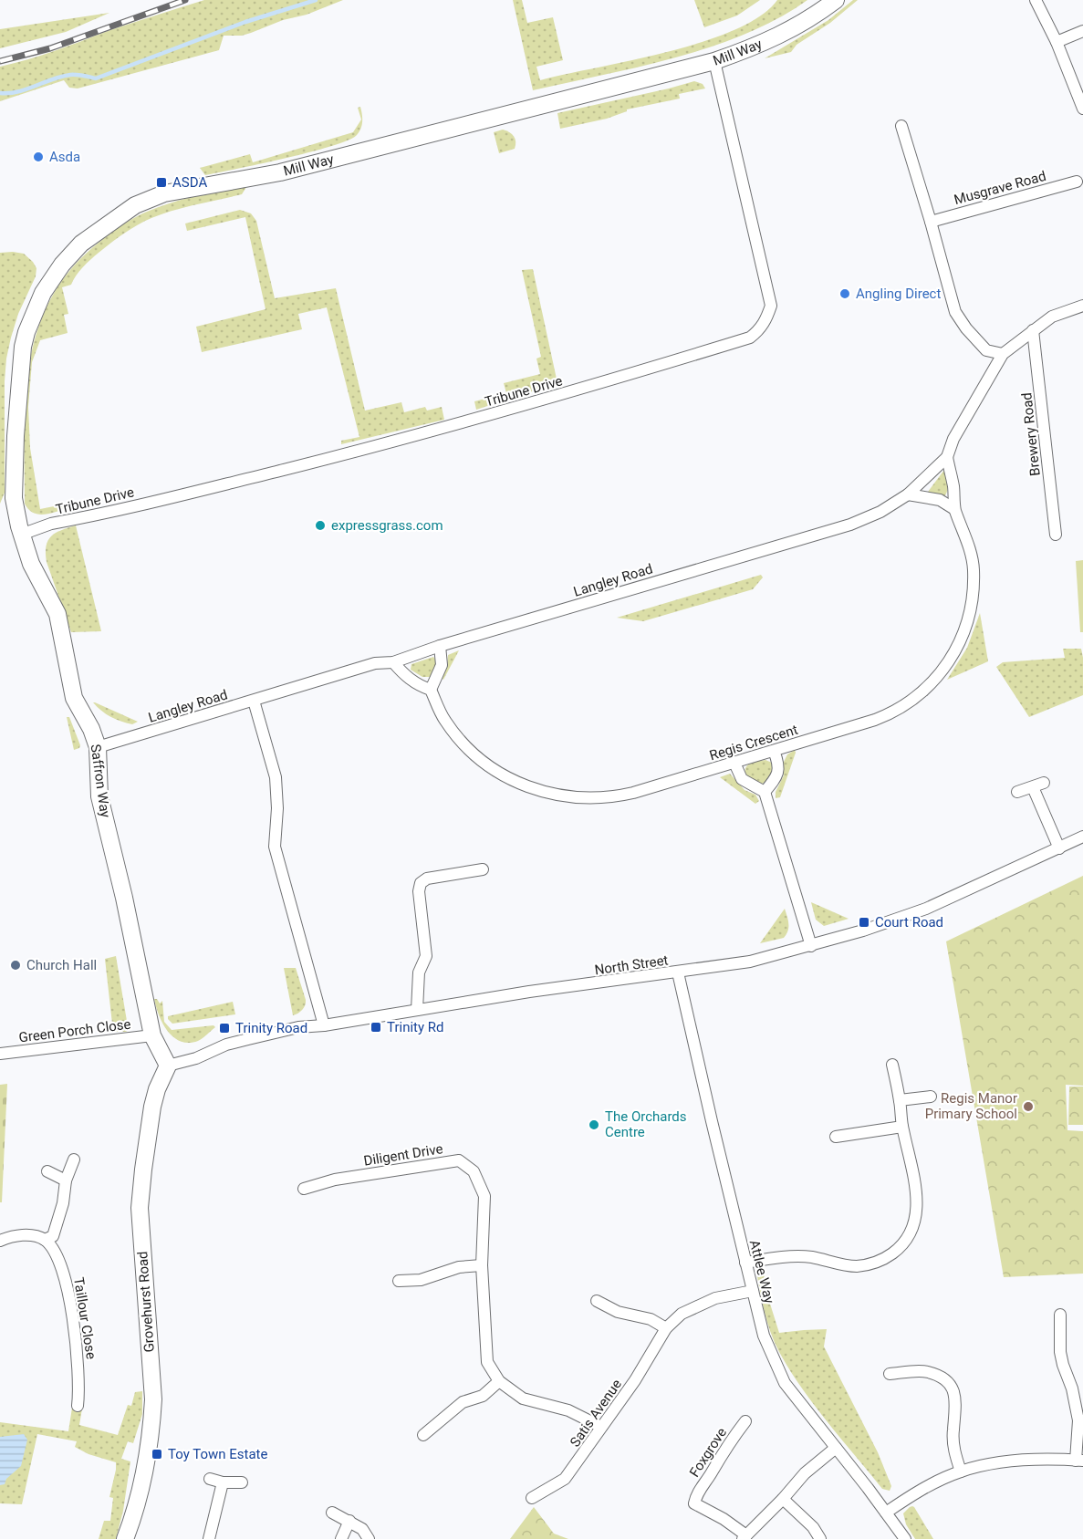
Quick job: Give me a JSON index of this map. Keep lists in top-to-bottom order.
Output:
{
  "streets": {
    "street": [
      "Mill Way",
      "Musgrave Road",
      "Tribune Drive",
      "Brewery Road",
      "Langley Road",
      "Regis Crescent",
      "Saffron Way",
      "North Street",
      "Green Porch Close",
      "Diligent Drive",
      "Attlee Way",
      "Grovehurst Road",
      "Taillour Close",
      "Satis Avenue",
      "Foxgrove"
    ]
  },
  "crossings": [
    ["Mill Way", "Tribune Drive"],
    ["Mill Way", "Saffron Way"],
    ["Tribune Drive", "Saffron Way"],
    ["Brewery Road", "Langley Road"],
    ["Langley Road", "Regis Crescent"],
    ["Langley Road", "Saffron Way"],
    ["Saffron Way", "North Street"],
    ["Saffron Way", "Green Porch Close"],
    ["Saffron Way", "Grovehurst Road"],
    ["North Street", "Attlee Way"],
    ["North Street", "Grovehurst Road"],
    ["Diligent Drive", "Satis Avenue"],
    ["Attlee Way", "Satis Avenue"],
    ["Attlee Way", "Foxgrove"]
  ],
  "places": {
    "other": [
      "Asda",
      "Angling Direct",
      "expressgrass.com",
      "Church Hall",
      "Regis Manor Primary School",
      "The Orchards Centre"
    ],
    "transit": [
      "ASDA",
      "Court Road",
      "Trinity Rd",
      "Trinity Road",
      "Toy Town Estate"
    ]
  }
}
